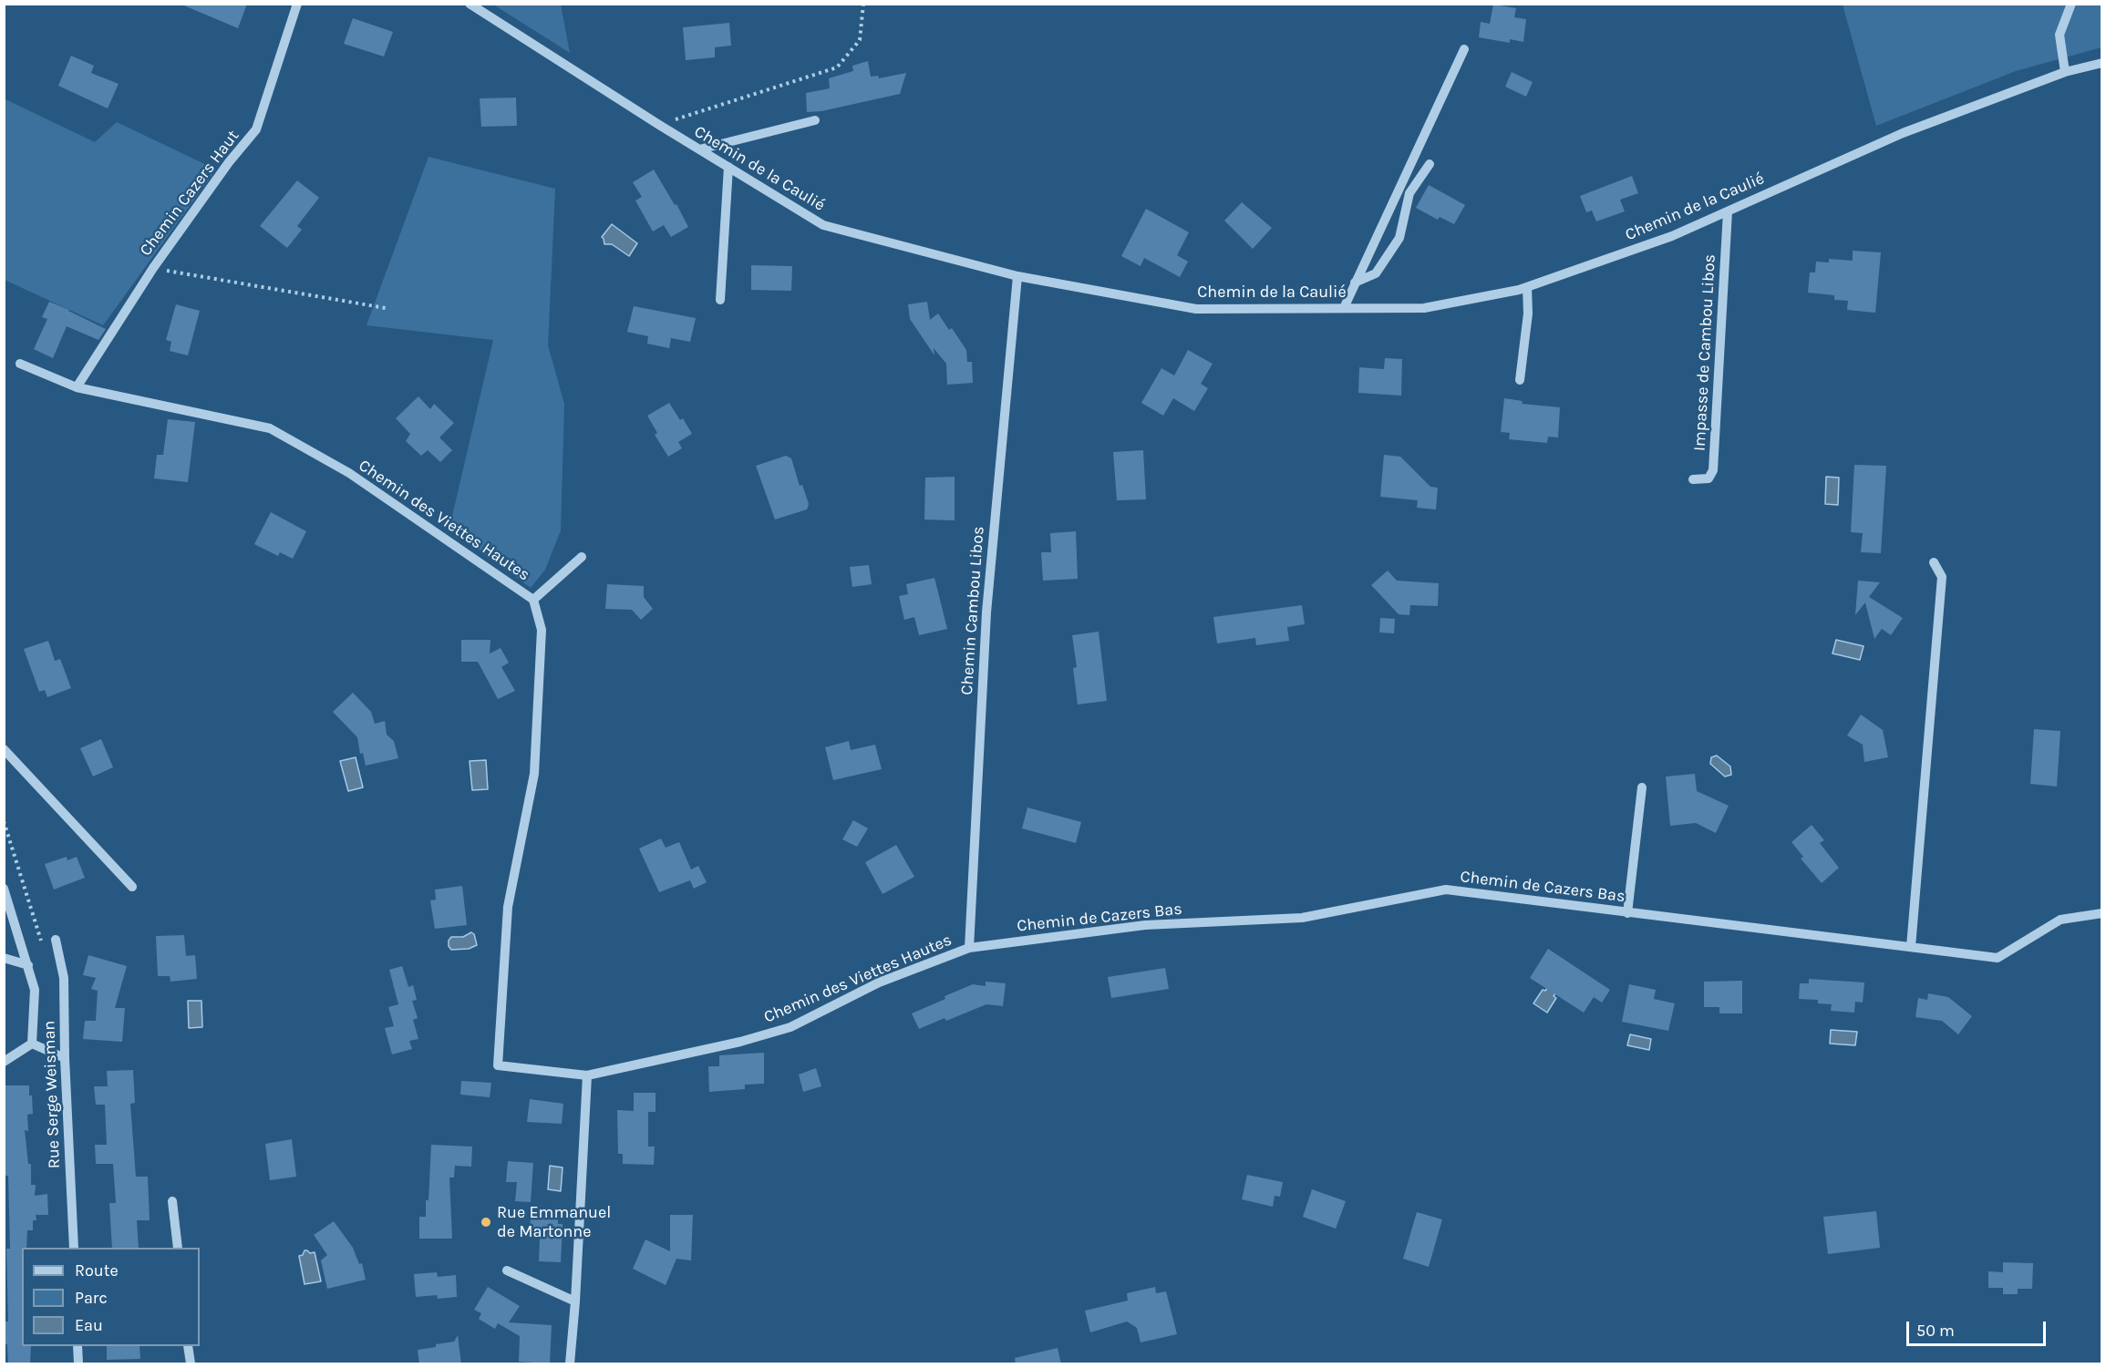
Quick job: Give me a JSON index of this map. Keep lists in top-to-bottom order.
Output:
{
  "streets": {
    "street": [
      "Chemin de la Caulié",
      "Chemin Cazers Haut",
      "Impasse de Cambou Libos",
      "Chemin des Viettes Hautes",
      "Chemin Cambou Libos",
      "Chemin de Cazers Bas",
      "Rue Serge Weisman"
    ]
  },
  "crossings": [
    ["Chemin de la Caulié", "Impasse de Cambou Libos"],
    ["Chemin de la Caulié", "Chemin Cambou Libos"],
    ["Chemin Cazers Haut", "Chemin des Viettes Hautes"],
    ["Chemin des Viettes Hautes", "Chemin Cambou Libos"],
    ["Chemin des Viettes Hautes", "Chemin de Cazers Bas"],
    ["Chemin Cambou Libos", "Chemin de Cazers Bas"]
  ],
  "places": ["Rue Emmanuel de Martonne"],
  "legend": ["Route", "Parc", "Eau"],
  "scale_bar": "50 m"
}
